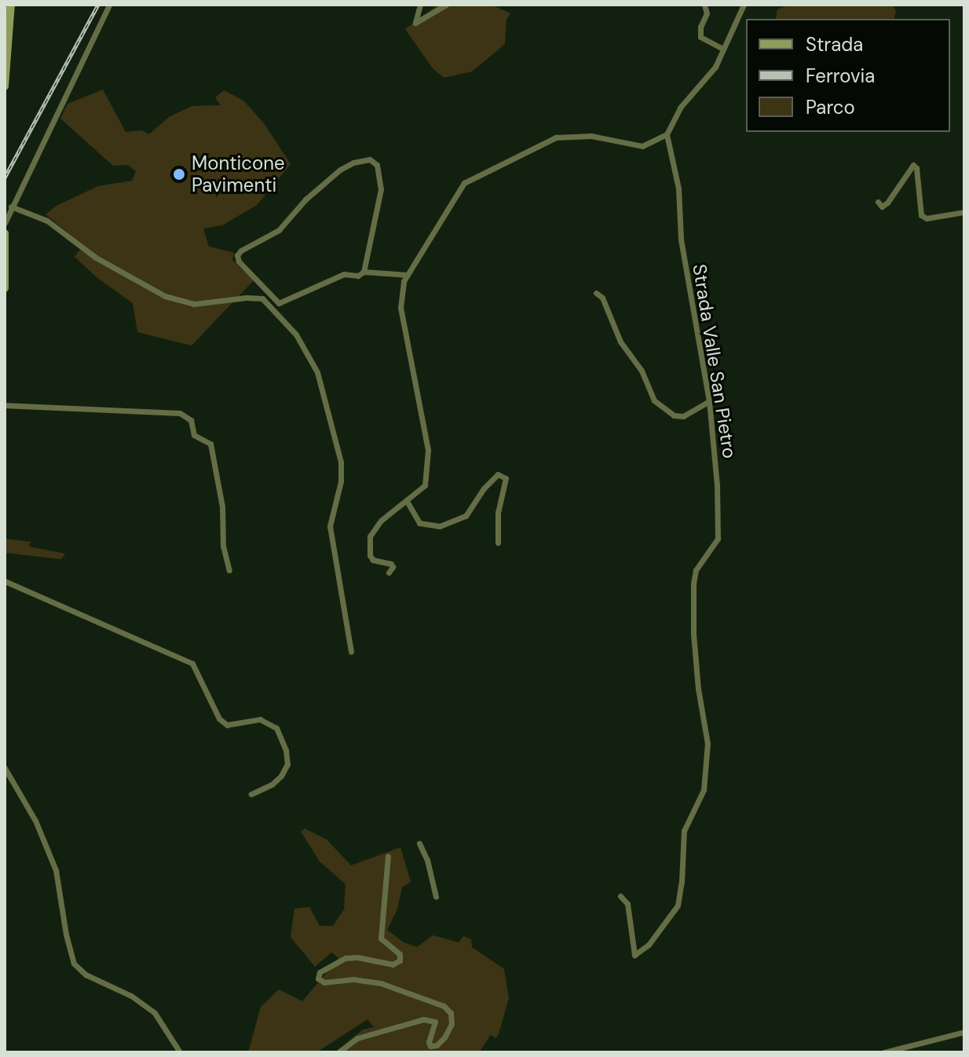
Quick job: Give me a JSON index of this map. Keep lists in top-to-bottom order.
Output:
{
  "streets": {
    "street": ["Strada Valle San Pietro"]
  },
  "places": ["Monticone Pavimenti"],
  "legend": ["Strada", "Ferrovia", "Parco"]
}
